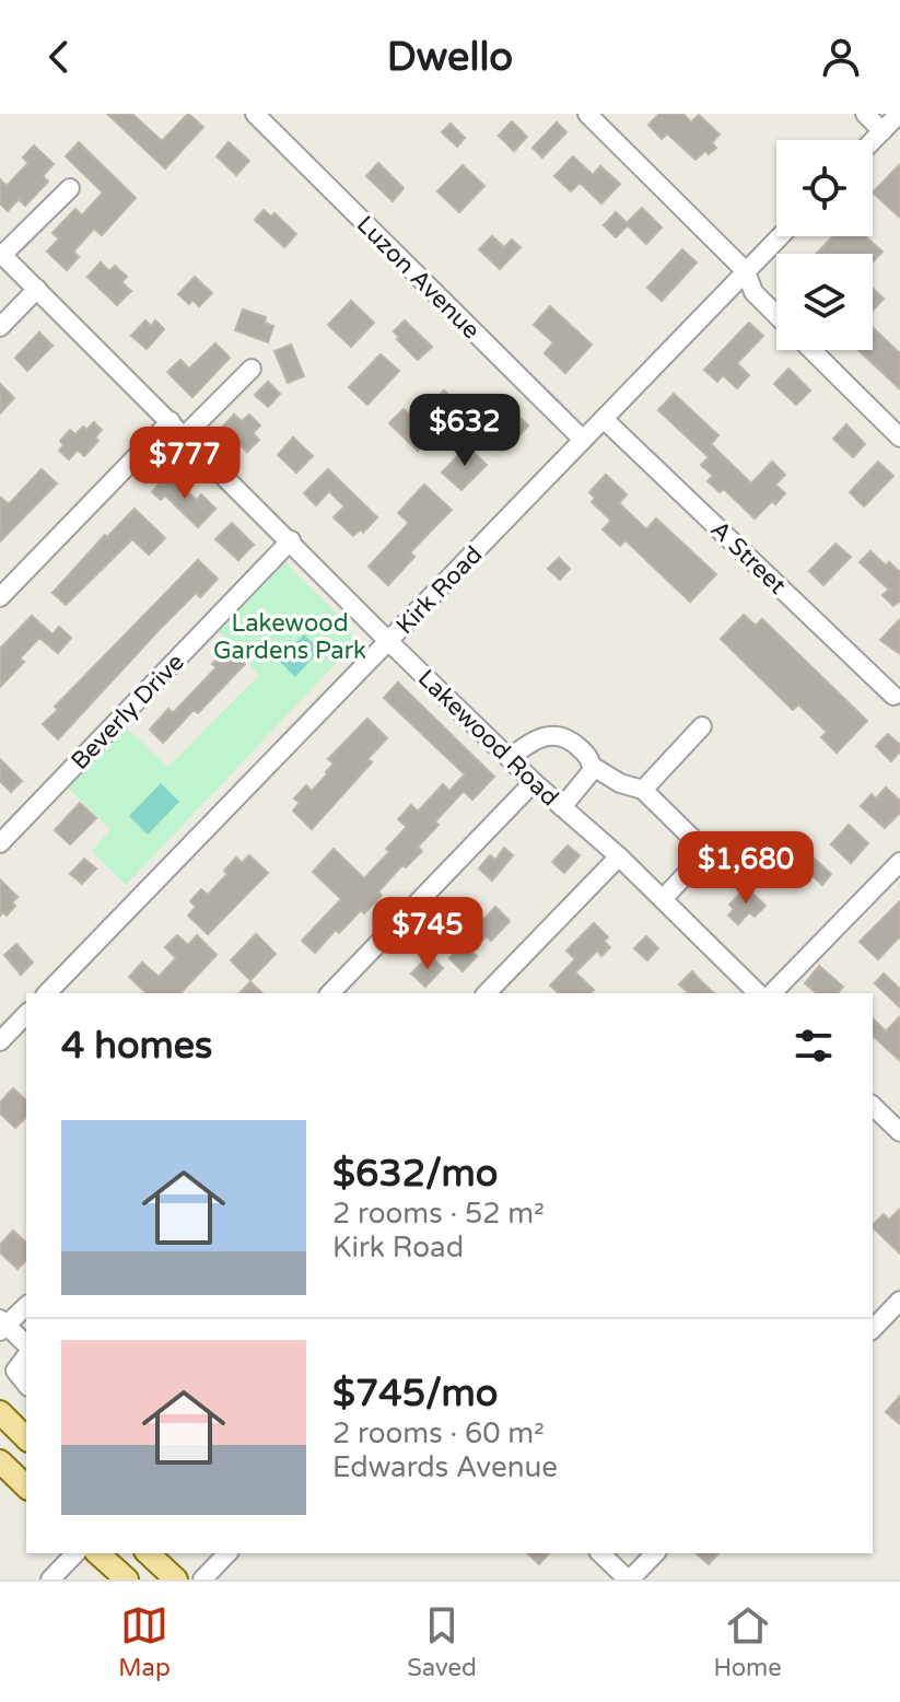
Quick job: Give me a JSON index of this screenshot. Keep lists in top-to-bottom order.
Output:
{
  "streets": {
    "street": [
      "Luzon Avenue",
      "A Street",
      "Kirk Road",
      "Beverly Drive",
      "Lakewood Road"
    ]
  },
  "crossings": [
    ["Luzon Avenue", "Kirk Road"],
    ["A Street", "Kirk Road"],
    ["Kirk Road", "Lakewood Road"],
    ["Beverly Drive", "Lakewood Road"]
  ],
  "parks": ["Lakewood Gardens Park"],
  "page": {
    "header": "Dwello",
    "price": [
      "$632",
      "$777",
      "$1,680",
      "$745"
    ],
    "heading": "4 homes",
    "list": [
      {
        "name": "$632/mo",
        "note": "2 rooms · 52 m² · Kirk Road"
      },
      {
        "name": "$745/mo",
        "note": "2 rooms · 60 m² · Edwards Avenue"
      }
    ],
    "tabs": ["Map", "Saved", "Home"]
  }
}
